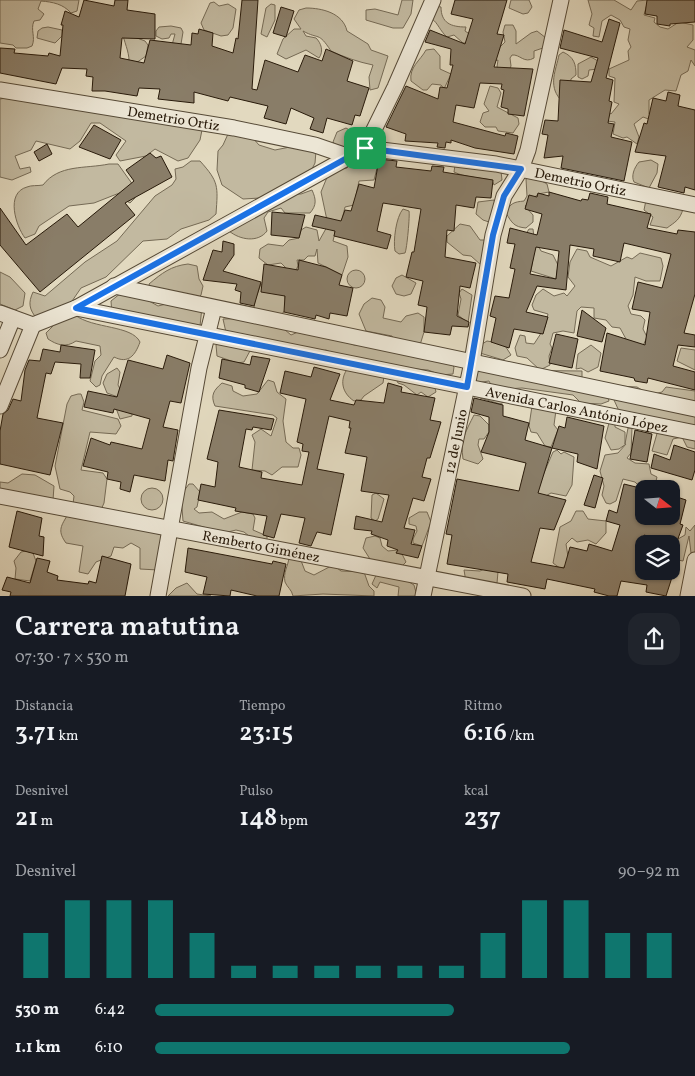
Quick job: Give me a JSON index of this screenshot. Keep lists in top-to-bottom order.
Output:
{
  "streets": {
    "street": [
      "Demetrio Ortiz",
      "Avenida Carlos António López",
      "12 de Junio",
      "Remberto Giménez"
    ]
  },
  "crossings": [
    ["Demetrio Ortiz", "12 de Junio"],
    ["Avenida Carlos António López", "12 de Junio"],
    ["12 de Junio", "Remberto Giménez"]
  ],
  "north": "right",
  "page": {
    "heading": ["Carrera matutina", "07:30 · 7 × 530 m"],
    "stats": [
      ["Distancia", "3.71 km"],
      ["Tiempo", "23:15"],
      ["Ritmo", "6:16 /km"],
      ["Desnivel", "21 m"],
      ["Pulso", "148 bpm"],
      ["kcal", "237"]
    ],
    "chart": ["Desnivel", "90–92 m"],
    "list": [
      {
        "name": "530 m",
        "note": "6:42"
      },
      {
        "name": "1.1 km",
        "note": "6:10"
      }
    ]
  }
}
